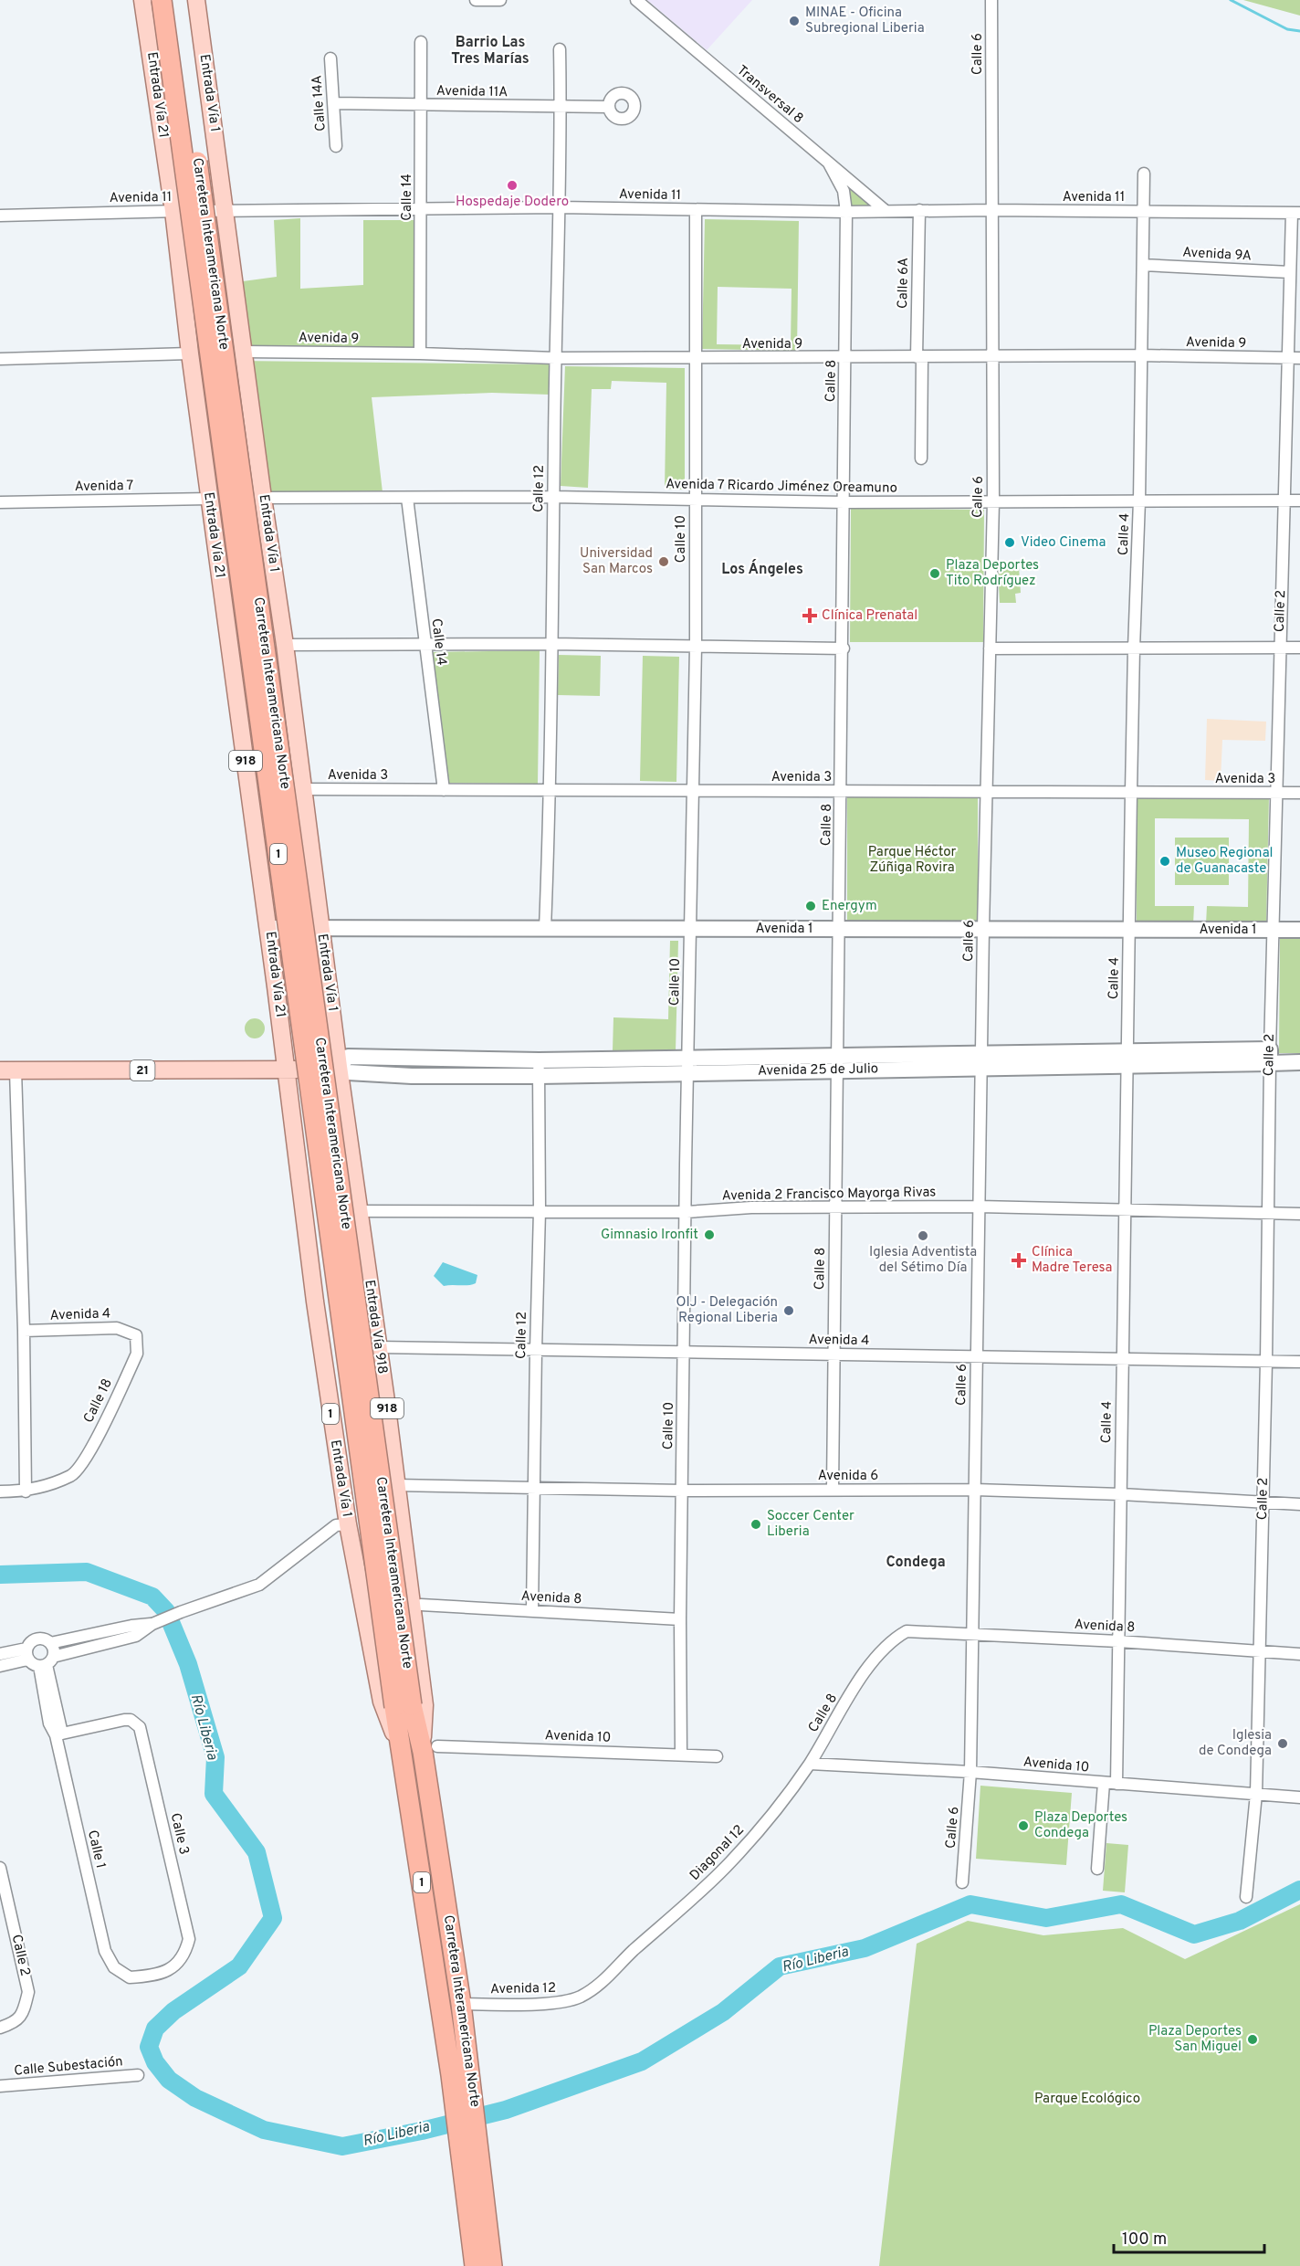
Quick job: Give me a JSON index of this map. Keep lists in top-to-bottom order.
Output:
{
  "streets": {
    "highway": ["Carretera Interamericana Norte", "1"],
    "main road": [
      "Entrada Vía 1",
      "Entrada Vía 21",
      "918",
      "21",
      "Avenida 25 de Julio",
      "Entrada Vía 918"
    ],
    "street": [
      "Calle 6",
      "Avenida 11A",
      "Transversal 8",
      "Calle 14A",
      "Avenida 11",
      "Calle 14",
      "Avenida 9A",
      "Calle 6A",
      "Avenida 9",
      "Calle 8",
      "Avenida 7",
      "Avenida 7 Ricardo Jiménez Oreamuno",
      "Calle 12",
      "Calle 4",
      "Calle 10",
      "Calle 2",
      "Avenida 3",
      "Avenida 1",
      "Avenida 2 Francisco Mayorga Rivas",
      "Avenida 4",
      "Calle 18",
      "Avenida 6",
      "Avenida 8",
      "Avenida 10",
      "Calle 3",
      "Calle 1",
      "Diagonal 12",
      "Avenida 12",
      "Calle Subestación"
    ]
  },
  "crossings": [
    ["Calle 6", "Avenida 11"],
    ["Calle 6", "Avenida 9"],
    ["Calle 6", "Avenida 7 Ricardo Jiménez Oreamuno"],
    ["Calle 6", "Avenida 3"],
    ["Calle 6", "Avenida 1"],
    ["Calle 6", "Avenida 25 de Julio"],
    ["Calle 6", "Avenida 2 Francisco Mayorga Rivas"],
    ["Calle 6", "Avenida 4"],
    ["Calle 6", "Avenida 6"],
    ["Calle 6", "Avenida 8"],
    ["Calle 6", "Avenida 10"],
    ["Avenida 11A", "Calle 14A"],
    ["Avenida 11A", "Calle 14"],
    ["Avenida 11A", "Calle 12"],
    ["Entrada Vía 1", "Entrada Vía 21"],
    ["Entrada Vía 1", "Avenida 11"],
    ["Entrada Vía 1", "Carretera Interamericana Norte"],
    ["Entrada Vía 1", "Avenida 9"],
    ["Entrada Vía 1", "Avenida 7 Ricardo Jiménez Oreamuno"],
    ["Entrada Vía 1", "Avenida 3"],
    ["Entrada Vía 1", "Avenida 1"],
    ["Entrada Vía 1", "21"],
    ["Entrada Vía 1", "Avenida 25 de Julio"],
    ["Entrada Vía 1", "Entrada Vía 918"],
    ["Entrada Vía 21", "Avenida 11"],
    ["Entrada Vía 21", "Avenida 7"],
    ["Entrada Vía 21", "Avenida 1"],
    ["Entrada Vía 21", "21"],
    ["Entrada Vía 21", "Avenida 25 de Julio"],
    ["Transversal 8", "Avenida 11"],
    ["Transversal 8", "Calle 8"],
    ["Avenida 11", "Calle 14"],
    ["Avenida 11", "Calle 6A"],
    ["Avenida 11", "Calle 8"],
    ["Avenida 11", "Calle 12"],
    ["Avenida 11", "Calle 4"],
    ["Avenida 11", "Calle 10"],
    ["Avenida 11", "Calle 2"],
    ["Calle 14", "Avenida 9"],
    ["Calle 14", "Avenida 7 Ricardo Jiménez Oreamuno"],
    ["Calle 14", "Avenida 3"],
    ["Carretera Interamericana Norte", "Entrada Vía 918"],
    ["Carretera Interamericana Norte", "Avenida 10"],
    ["Carretera Interamericana Norte", "Avenida 12"],
    ["Avenida 9A", "Calle 4"],
    ["Avenida 9A", "Calle 2"],
    ["Calle 6A", "Avenida 9"],
    ["Avenida 9", "Calle 8"],
    ["Avenida 9", "Calle 12"],
    ["Avenida 9", "Calle 4"],
    ["Avenida 9", "Calle 10"],
    ["Avenida 9", "Calle 2"],
    ["Calle 8", "Avenida 7 Ricardo Jiménez Oreamuno"],
    ["Calle 8", "Avenida 3"],
    ["Calle 8", "Avenida 1"],
    ["Calle 8", "Avenida 25 de Julio"],
    ["Calle 8", "Avenida 2 Francisco Mayorga Rivas"],
    ["Calle 8", "Avenida 4"],
    ["Calle 8", "Avenida 6"],
    ["Calle 8", "Avenida 8"],
    ["Calle 8", "Avenida 10"],
    ["Calle 8", "Diagonal 12"],
    ["Avenida 7 Ricardo Jiménez Oreamuno", "Calle 12"],
    ["Avenida 7 Ricardo Jiménez Oreamuno", "Calle 4"],
    ["Avenida 7 Ricardo Jiménez Oreamuno", "Calle 10"],
    ["Avenida 7 Ricardo Jiménez Oreamuno", "Calle 2"],
    ["Calle 12", "Avenida 3"],
    ["Calle 12", "Avenida 1"],
    ["Calle 12", "Avenida 25 de Julio"],
    ["Calle 12", "Avenida 2 Francisco Mayorga Rivas"],
    ["Calle 12", "Avenida 4"],
    ["Calle 12", "Avenida 6"],
    ["Calle 12", "Avenida 8"],
    ["Calle 4", "Avenida 3"],
    ["Calle 4", "Avenida 1"],
    ["Calle 4", "Avenida 25 de Julio"],
    ["Calle 4", "Avenida 2 Francisco Mayorga Rivas"],
    ["Calle 4", "Avenida 4"],
    ["Calle 4", "Avenida 6"],
    ["Calle 4", "Avenida 8"],
    ["Calle 4", "Avenida 10"],
    ["Calle 10", "Avenida 3"],
    ["Calle 10", "Avenida 1"],
    ["Calle 10", "Avenida 25 de Julio"],
    ["Calle 10", "Avenida 2 Francisco Mayorga Rivas"],
    ["Calle 10", "Avenida 4"],
    ["Calle 10", "Avenida 6"],
    ["Calle 10", "Avenida 8"],
    ["Calle 10", "Avenida 10"],
    ["Calle 2", "Avenida 3"],
    ["Calle 2", "Avenida 1"],
    ["Calle 2", "Avenida 25 de Julio"],
    ["Calle 2", "Avenida 2 Francisco Mayorga Rivas"],
    ["Calle 2", "Avenida 4"],
    ["Calle 2", "Avenida 6"],
    ["Calle 2", "Avenida 8"],
    ["Calle 2", "Avenida 10"],
    ["21", "Avenida 25 de Julio"],
    ["Avenida 25 de Julio", "Entrada Vía 918"],
    ["Avenida 2 Francisco Mayorga Rivas", "Entrada Vía 918"],
    ["Avenida 4", "Entrada Vía 918"],
    ["Avenida 4", "Calle 18"],
    ["Entrada Vía 918", "Avenida 6"],
    ["Entrada Vía 918", "Avenida 10"],
    ["Avenida 10", "Diagonal 12"],
    ["Calle 3", "Calle 1"],
    ["Diagonal 12", "Avenida 12"]
  ],
  "districts": ["Barrio Las Tres Marías", "Los Ángeles", "Condega"],
  "water": ["Río Liberia"],
  "parks": ["Parque Héctor Zúñiga Rovira", "Parque Ecológico"],
  "places": {
    "other": [
      "MINAE - Oficina Subregional Liberia",
      "Hospedaje Dodero",
      "Video Cinema",
      "Universidad San Marcos",
      "Plaza Deportes Tito Rodríguez",
      "Museo Regional de Guanacaste",
      "Energym",
      "Gimnasio Ironfit",
      "Iglesia Adventista del Sétimo Día",
      "OIJ - Delegación Regional Liberia",
      "Soccer Center Liberia",
      "Iglesia de Condega",
      "Plaza Deportes Condega",
      "Plaza Deportes San Miguel"
    ],
    "health": ["Clínica Prenatal", "Clínica Madre Teresa"]
  },
  "scale_bar": "100 m"
}
